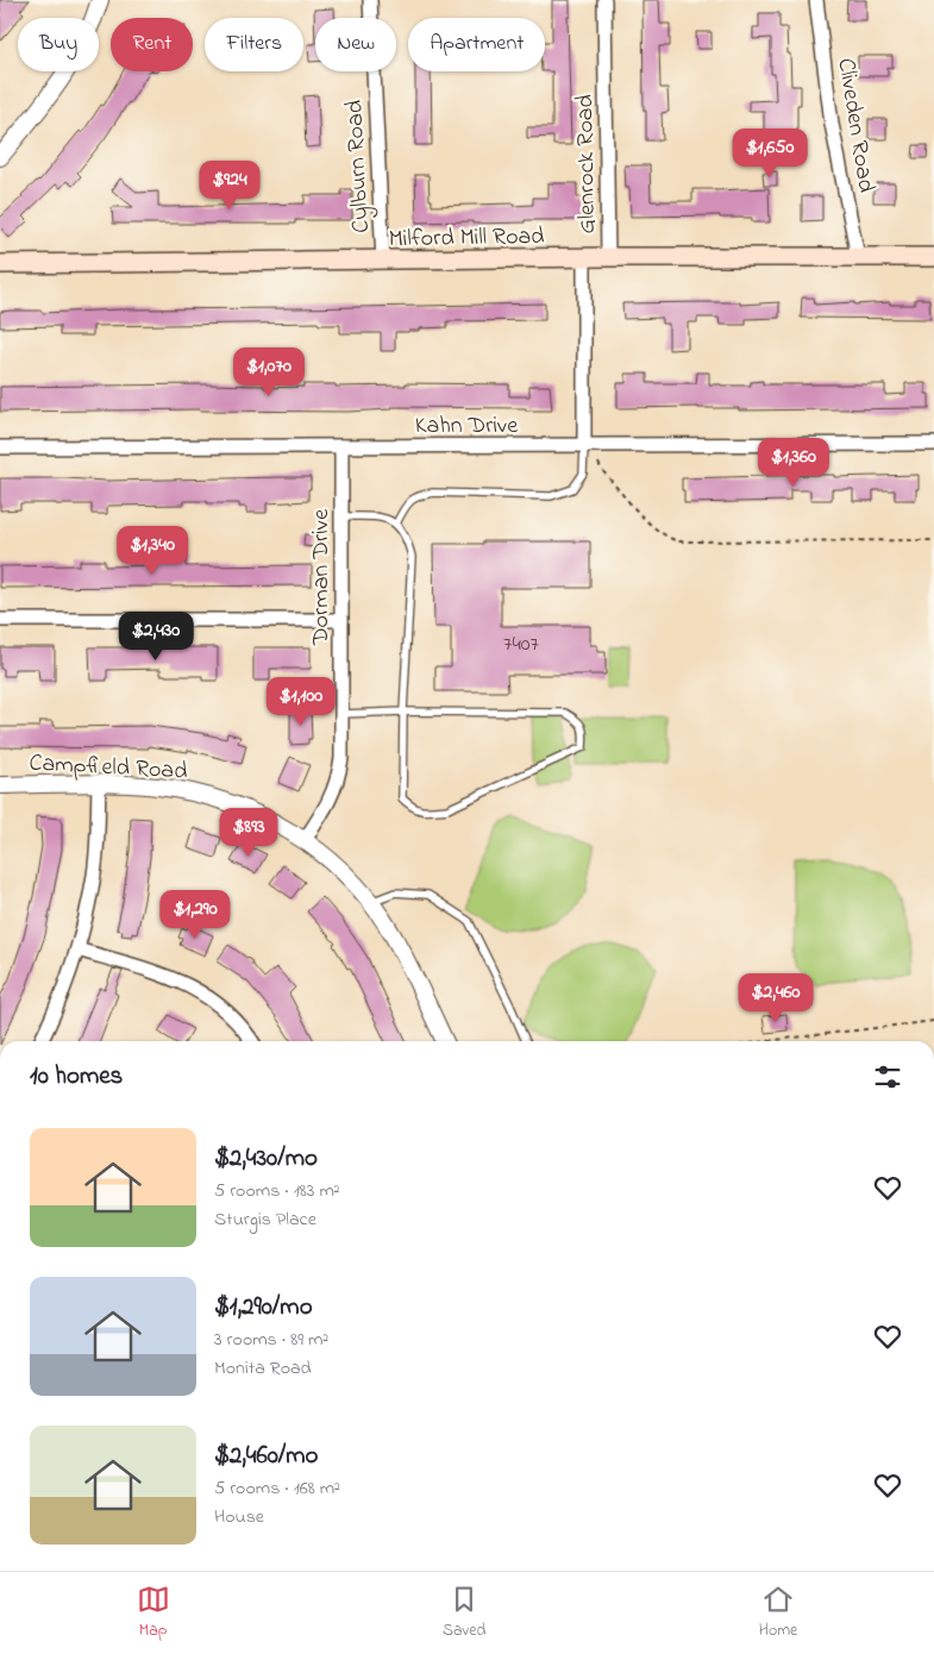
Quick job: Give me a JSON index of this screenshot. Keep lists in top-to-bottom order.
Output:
{
  "streets": {
    "main road": ["Milford Mill Road"],
    "street": [
      "Cliveden Road",
      "Glenrock Road",
      "Cylburn Road",
      "Kahn Drive",
      "Dorman Drive",
      "Campfield Road"
    ]
  },
  "crossings": [
    ["Cliveden Road", "Milford Mill Road"],
    ["Glenrock Road", "Milford Mill Road"],
    ["Glenrock Road", "Kahn Drive"],
    ["Cylburn Road", "Milford Mill Road"],
    ["Kahn Drive", "Dorman Drive"],
    ["Dorman Drive", "Campfield Road"]
  ],
  "house_numbers": ["7407"],
  "page": {
    "chip": [
      "Buy",
      "Rent",
      "Filters",
      "New",
      "Apartment"
    ],
    "price": [
      "$1,650",
      "$924",
      "$1,070",
      "$1,360",
      "$1,340",
      "$2,430",
      "$1,100",
      "$893",
      "$1,290",
      "$2,460"
    ],
    "heading": "10 homes",
    "list": [
      {
        "name": "$2,430/mo",
        "note": "5 rooms · 183 m² · Sturgis Place"
      },
      {
        "name": "$1,290/mo",
        "note": "3 rooms · 89 m² · Monita Road"
      },
      {
        "name": "$2,460/mo",
        "note": "5 rooms · 168 m² · House"
      }
    ],
    "tabs": ["Map", "Saved", "Home"]
  }
}
